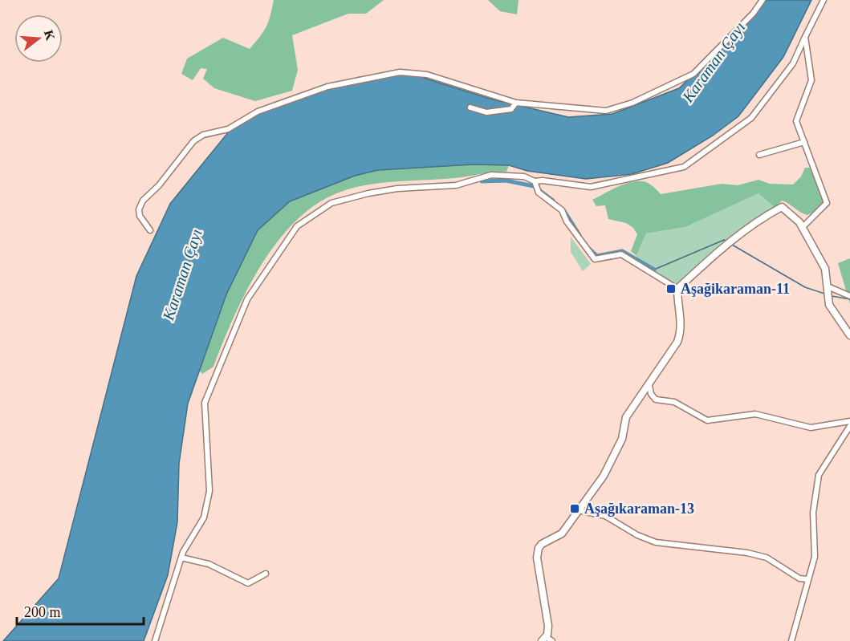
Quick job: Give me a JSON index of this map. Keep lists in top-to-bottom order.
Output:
{
  "water": ["Karaman Çayı"],
  "places": {
    "transit": ["Aşağikaraman-11", "Aşağıkaraman-13"]
  },
  "scale_bar": "200 m",
  "north": "right"
}
